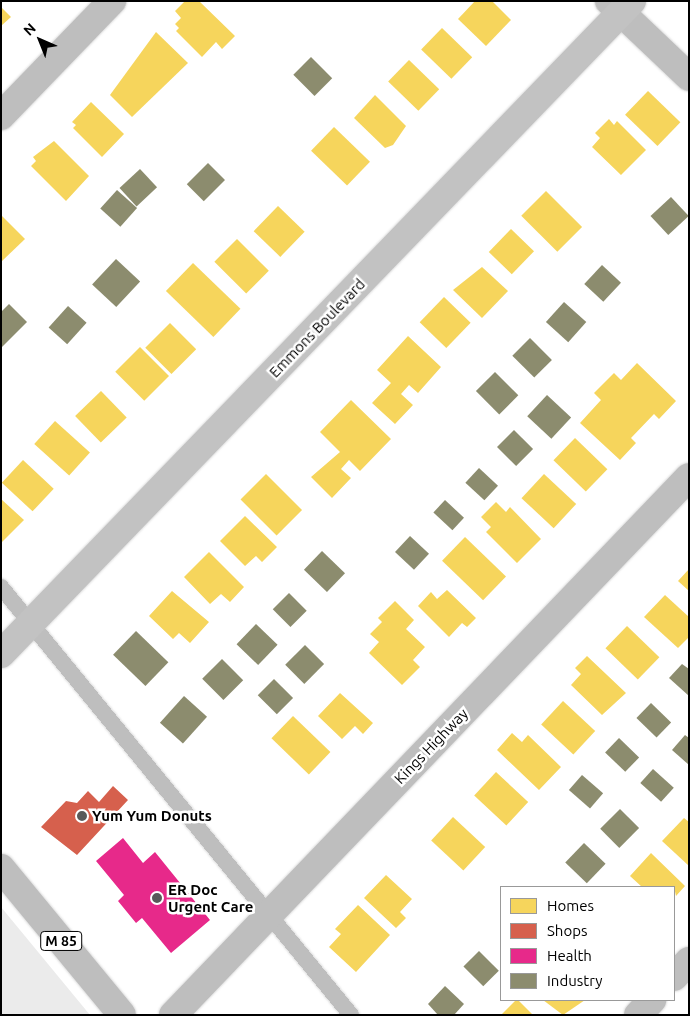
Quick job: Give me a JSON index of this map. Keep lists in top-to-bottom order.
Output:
{
  "streets": {
    "street": ["Emmons Boulevard", "Kings Highway", "M 85"]
  },
  "places": ["Yum Yum Donuts", "ER Doc Urgent Care"],
  "legend": [
    "Homes",
    "Shops",
    "Health",
    "Industry"
  ],
  "north": "top left"
}
